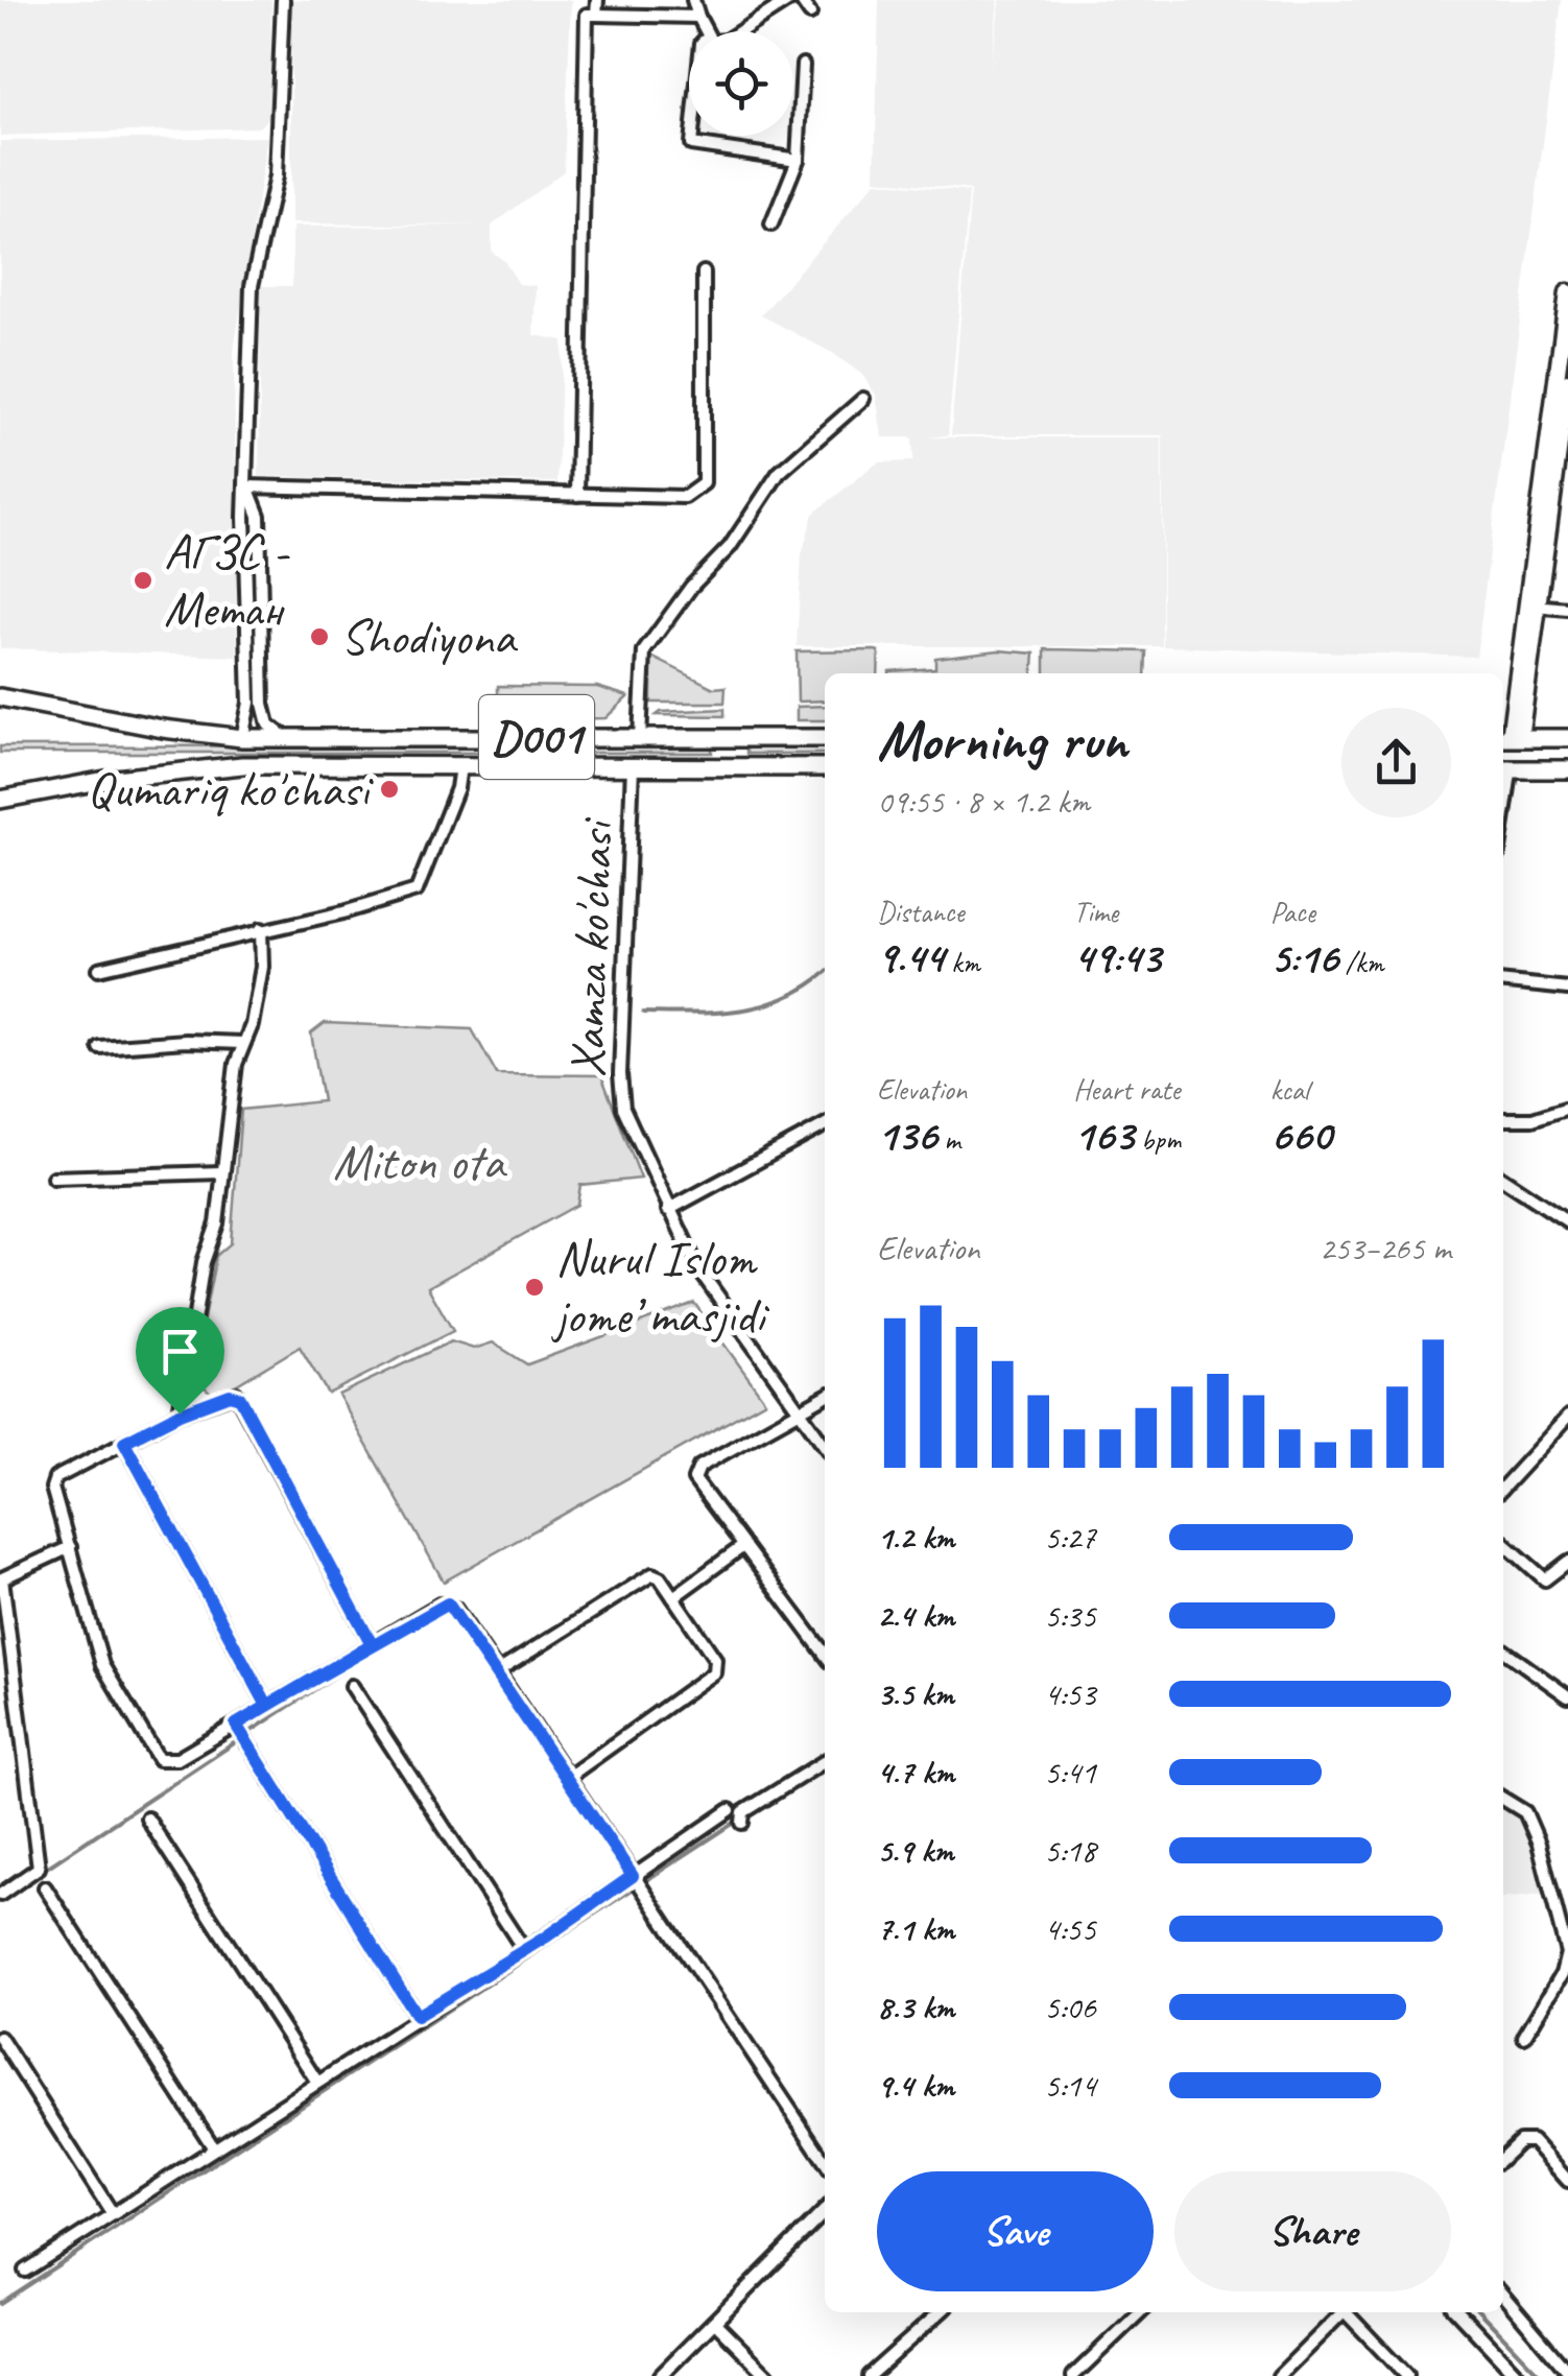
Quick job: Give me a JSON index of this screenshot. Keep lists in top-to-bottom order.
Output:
{
  "streets": {
    "highway": ["D001"],
    "street": ["Xamza ko'chasi"]
  },
  "crossings": [
    ["D001", "Xamza ko'chasi"]
  ],
  "parks": ["Miton ota"],
  "places": [
    "АГЗС - Метан",
    "Shodiyona",
    "Qumariq ko'chasi",
    "Nurul Islom jome’ masjidi"
  ],
  "page": {
    "heading": ["Morning run", "09:55 · 8 × 1.2 km"],
    "stats": [
      ["Distance", "9.44 km"],
      ["Time", "49:43"],
      ["Pace", "5:16 /km"],
      ["Elevation", "136 m"],
      ["Heart rate", "163 bpm"],
      ["kcal", "660"]
    ],
    "chart": ["Elevation", "253–265 m"],
    "list": [
      {
        "name": "1.2 km",
        "note": "5:27"
      },
      {
        "name": "2.4 km",
        "note": "5:35"
      },
      {
        "name": "3.5 km",
        "note": "4:53"
      },
      {
        "name": "4.7 km",
        "note": "5:41"
      },
      {
        "name": "5.9 km",
        "note": "5:18"
      },
      {
        "name": "7.1 km",
        "note": "4:55"
      },
      {
        "name": "8.3 km",
        "note": "5:06"
      },
      {
        "name": "9.4 km",
        "note": "5:14"
      }
    ],
    "buttons": ["Save", "Share"]
  }
}
